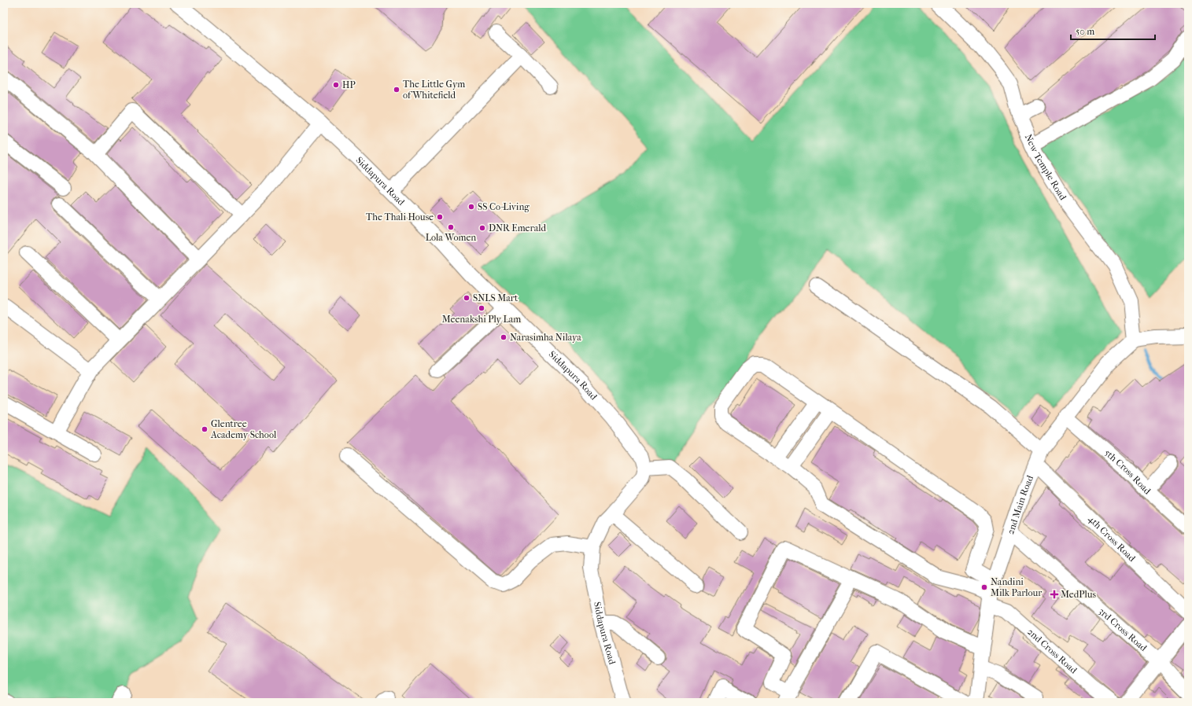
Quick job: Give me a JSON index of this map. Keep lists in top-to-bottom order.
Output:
{
  "streets": {
    "street": [
      "New Temple Road",
      "Siddapura Road",
      "5th Cross Road",
      "2nd Main Road",
      "4th Cross Road",
      "3rd Cross Road",
      "2nd Cross Road"
    ]
  },
  "crossings": [
    ["New Temple Road", "2nd Main Road"],
    ["5th Cross Road", "2nd Main Road"],
    ["2nd Main Road", "4th Cross Road"],
    ["2nd Main Road", "3rd Cross Road"],
    ["2nd Main Road", "2nd Cross Road"]
  ],
  "places": {
    "other": [
      "HP",
      "The Little Gym of Whitefield",
      "SS Co-Living",
      "The Thali House",
      "Lola Women",
      "DNR Emerald",
      "SNLS Mart",
      "Meenakshi Ply Lam",
      "Narasimha Nilaya",
      "Glentree Academy School",
      "Nandini Milk Parlour"
    ],
    "health": ["MedPlus"]
  },
  "scale_bar": "50 m"
}
